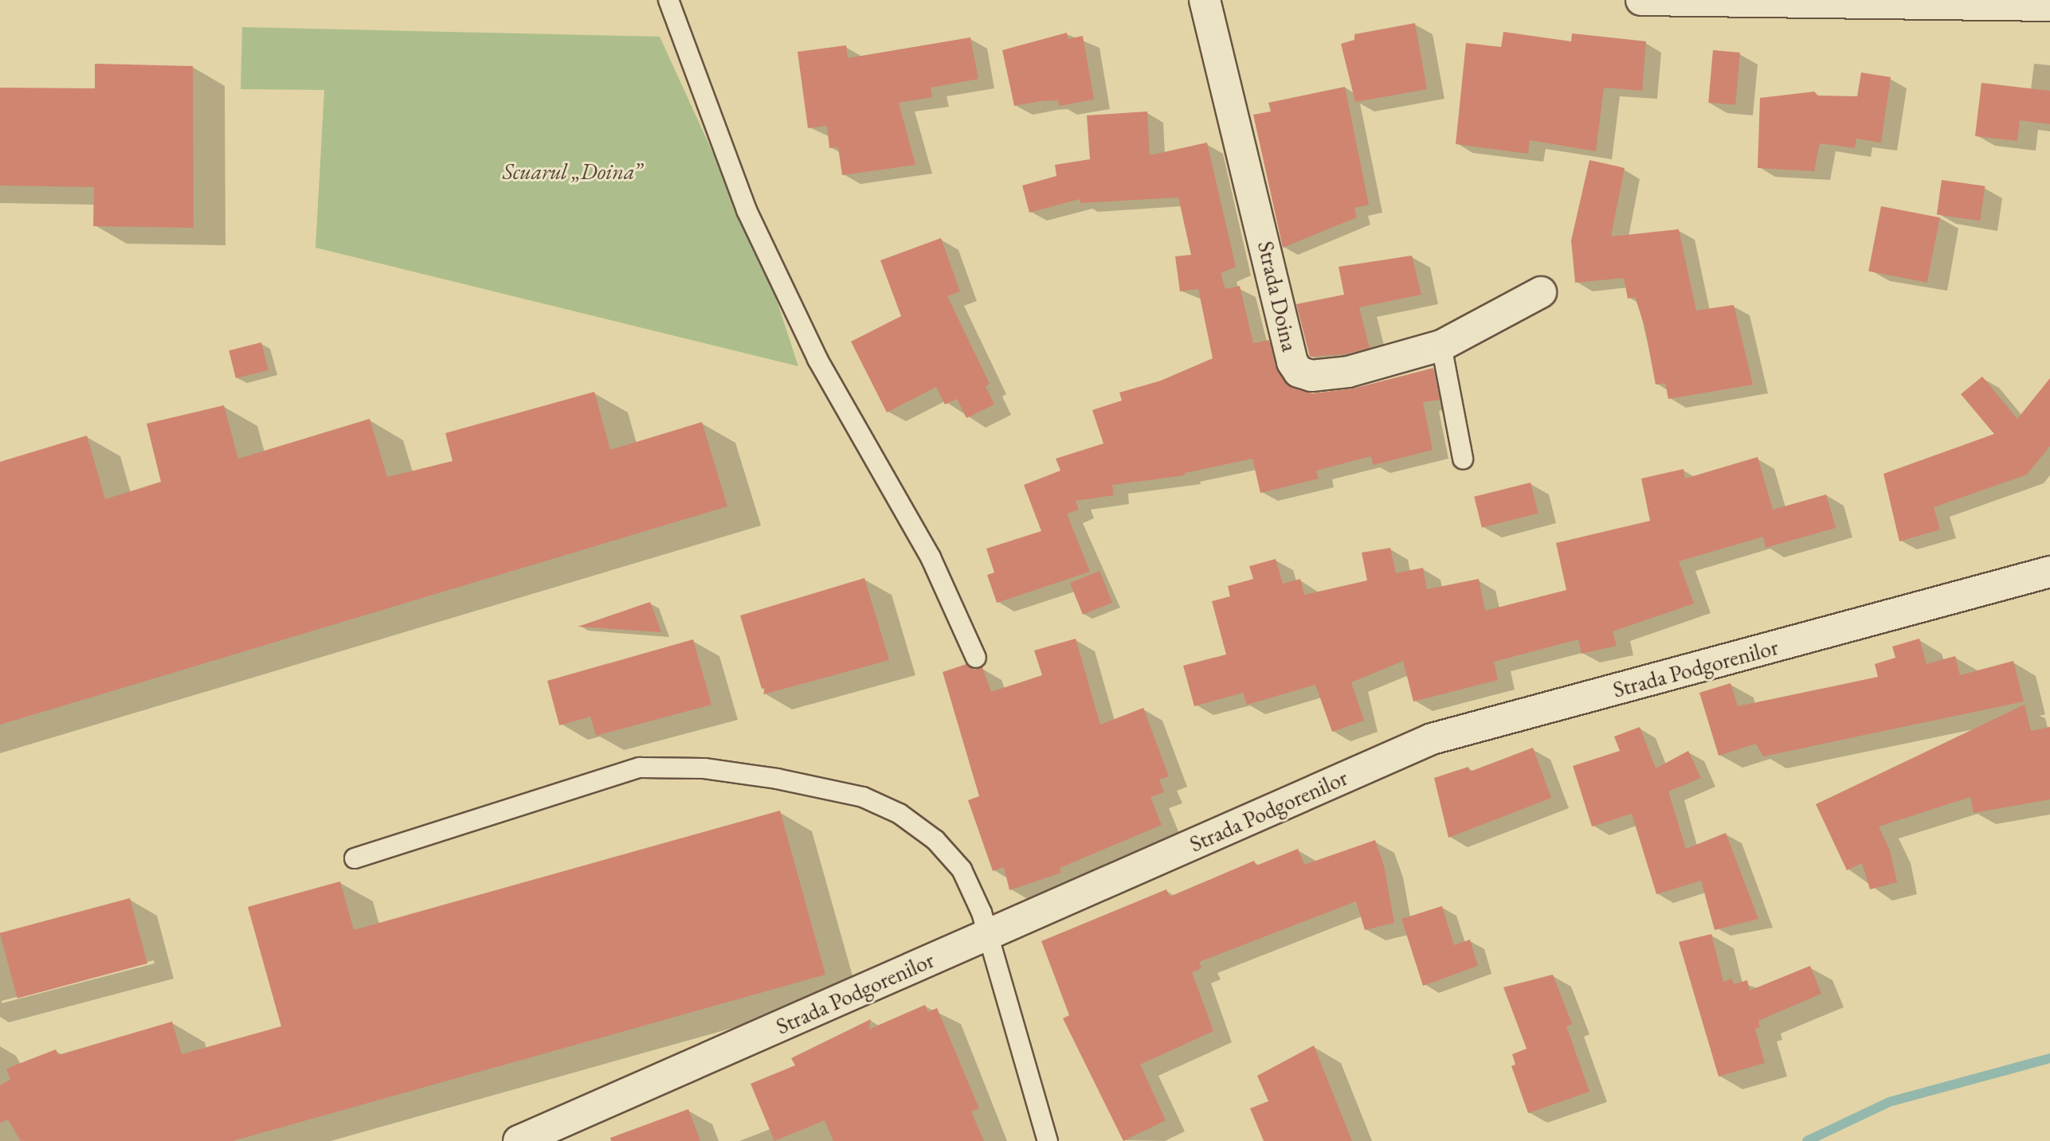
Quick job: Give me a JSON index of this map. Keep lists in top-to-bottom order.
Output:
{
  "streets": {
    "street": ["Strada Doina", "Strada Podgorenilor"]
  },
  "parks": ["Scuarul „Doina”"]
}
